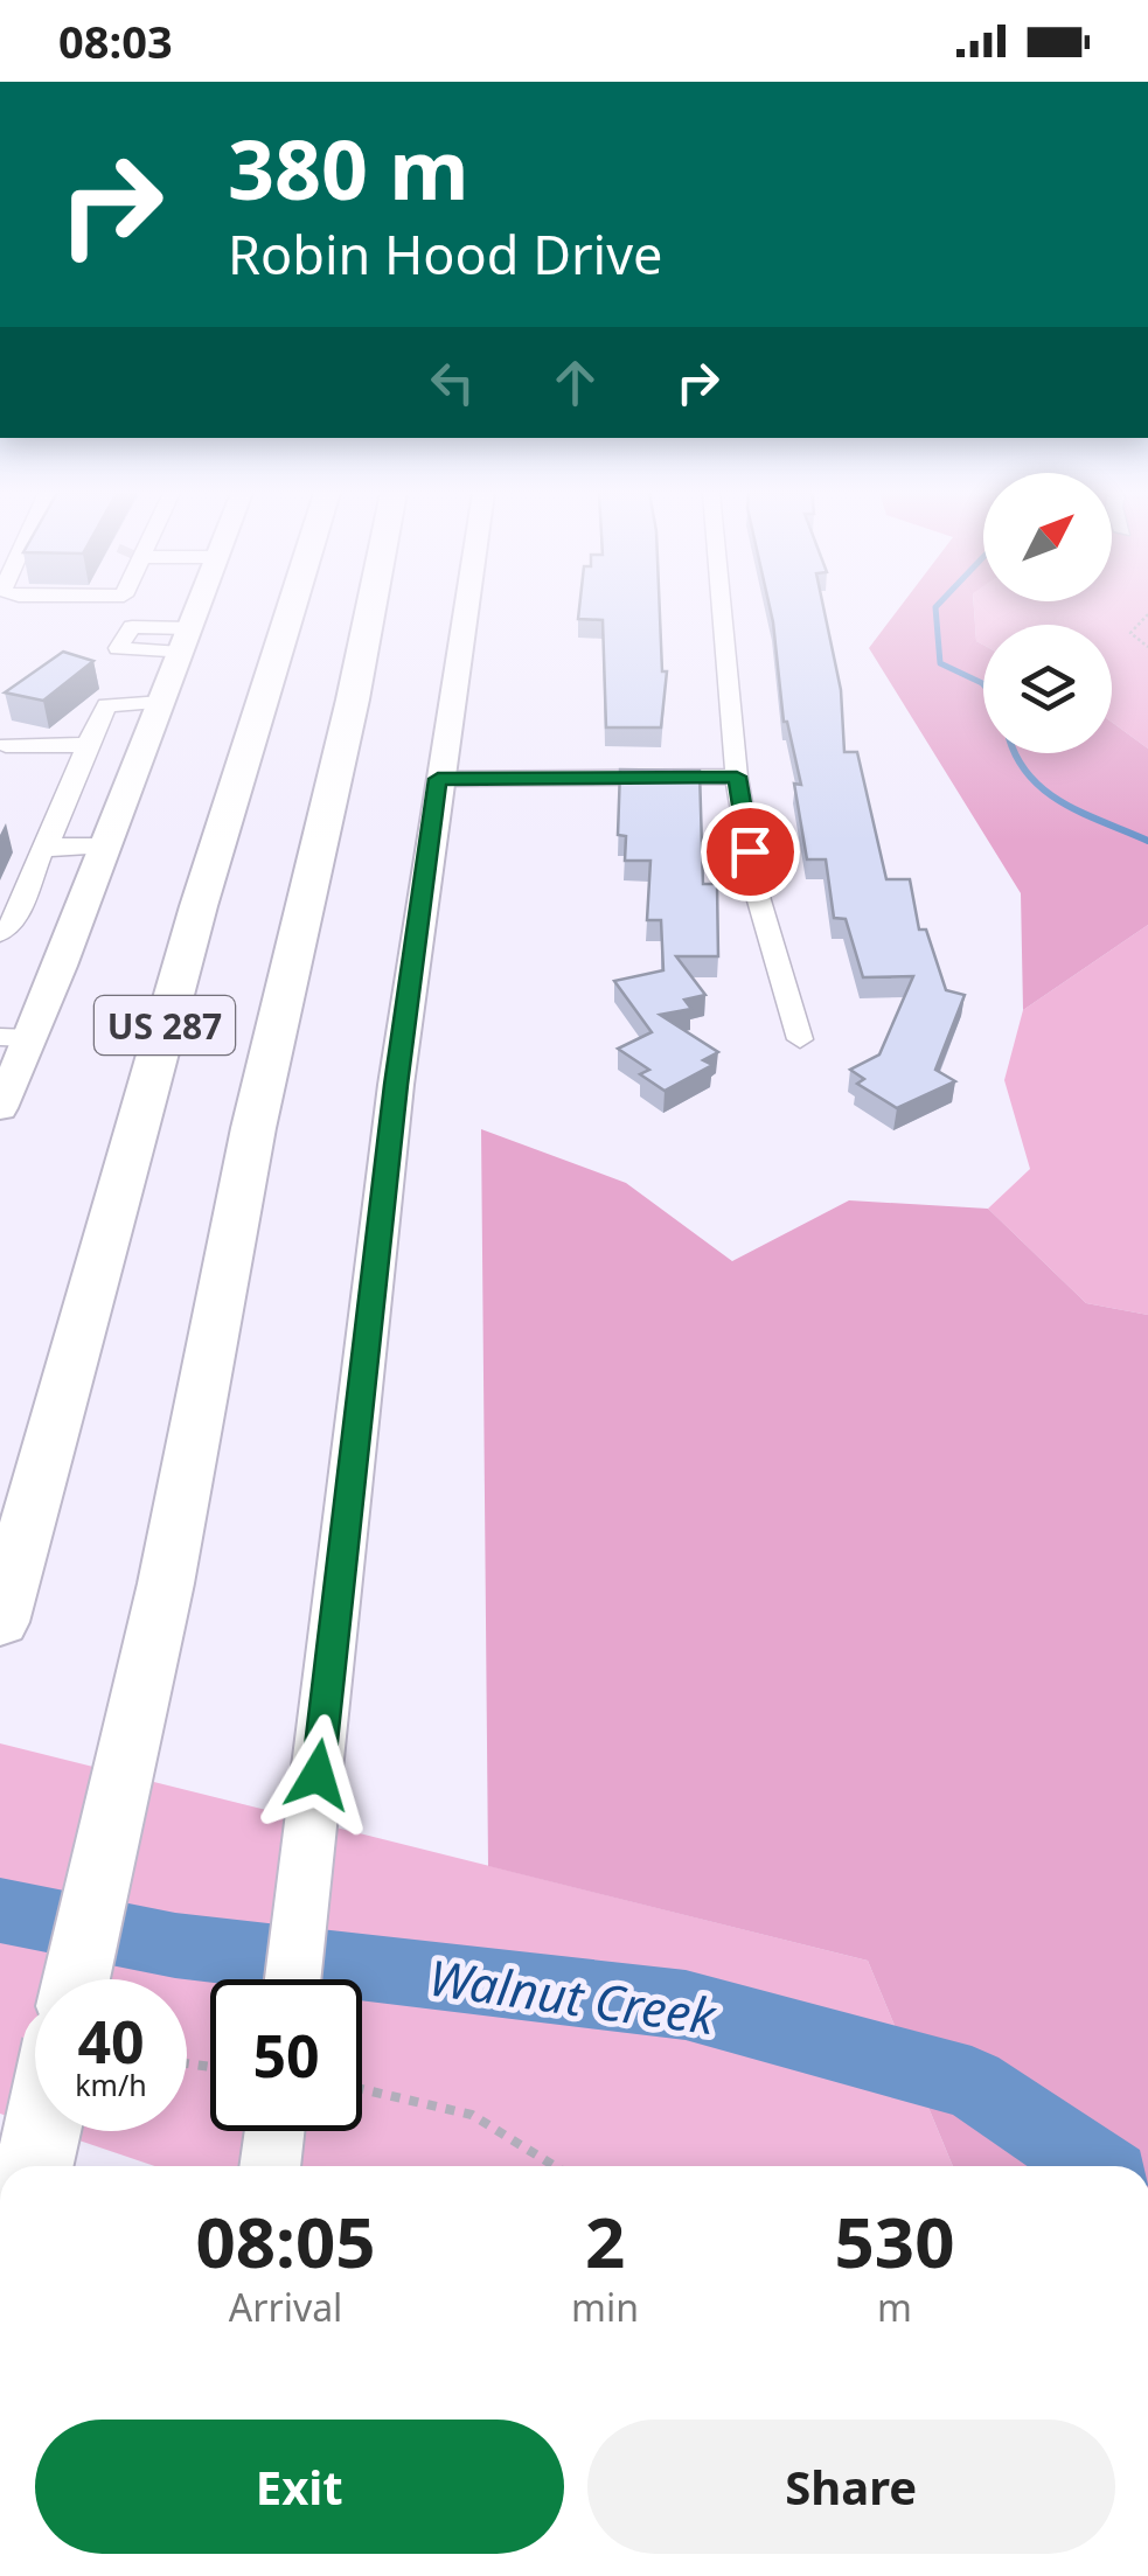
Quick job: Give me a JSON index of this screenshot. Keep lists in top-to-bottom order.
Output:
{
  "streets": {
    "highway": ["US 287"]
  },
  "water": ["Walnut Creek"],
  "north": "top right",
  "page": {
    "status": "08:03",
    "turn": ["380 m", "Robin Hood Drive"],
    "speed": "40 km/h",
    "limit": "50",
    "eta": [
      "08:05",
      "Arrival",
      "2",
      "min",
      "530",
      "m"
    ],
    "buttons": ["Exit", "Share"]
  }
}
